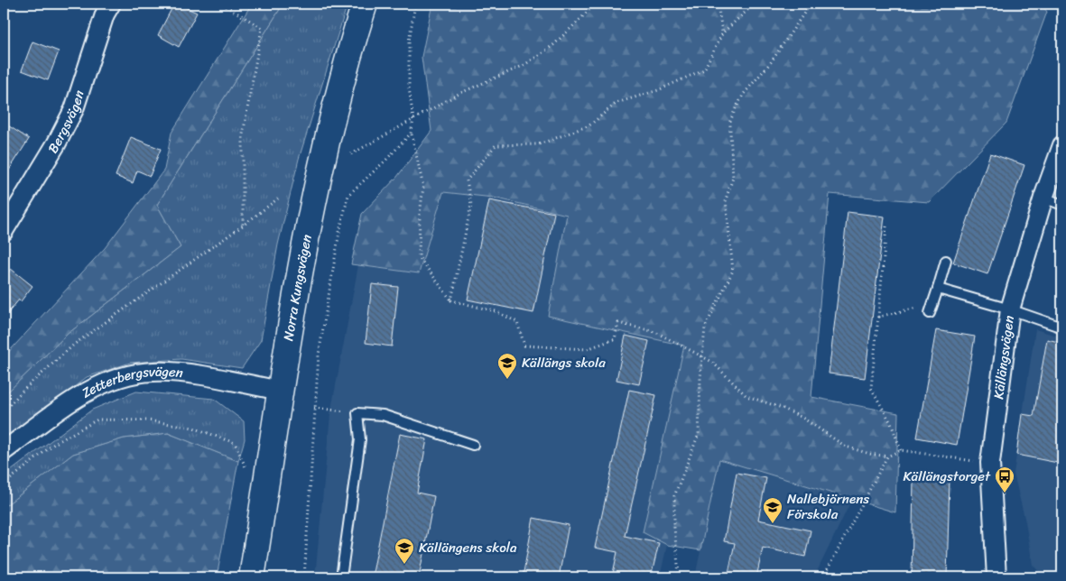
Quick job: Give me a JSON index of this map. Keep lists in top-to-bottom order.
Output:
{
  "streets": {
    "main road": ["Norra Kungsvägen"],
    "street": ["Bergsvägen", "Källängsvägen", "Zetterbergsvägen"]
  },
  "crossings": [
    ["Norra Kungsvägen", "Zetterbergsvägen"]
  ],
  "places": {
    "school or university": ["Källängs skola", "Nallebjörnens Förskola", "Källängens skola"],
    "bus stop": ["Källängstorget"]
  }
}
